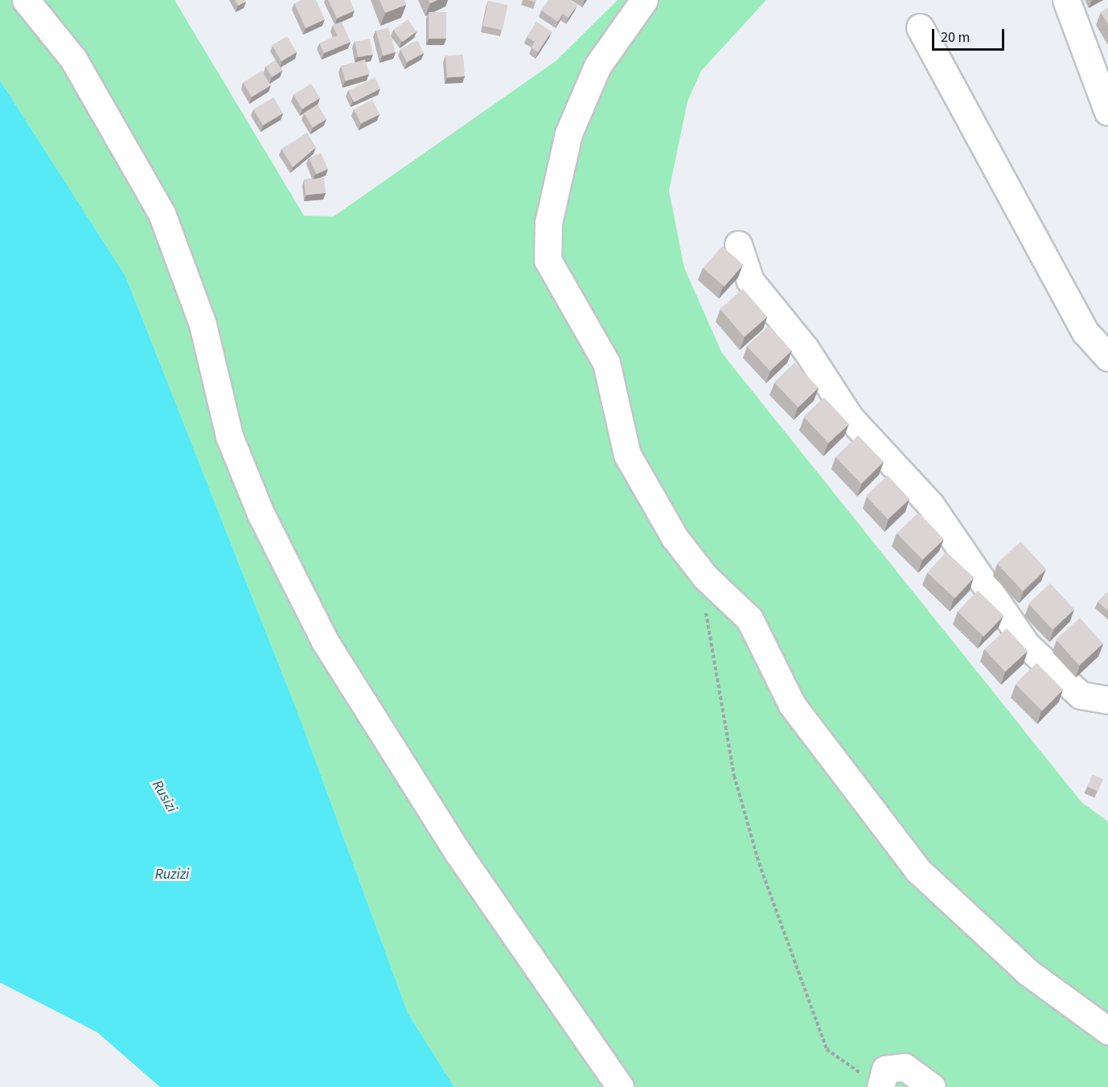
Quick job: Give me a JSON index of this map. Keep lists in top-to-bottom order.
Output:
{
  "water": ["Rusizi", "Ruzizi"],
  "scale_bar": "20 m"
}
